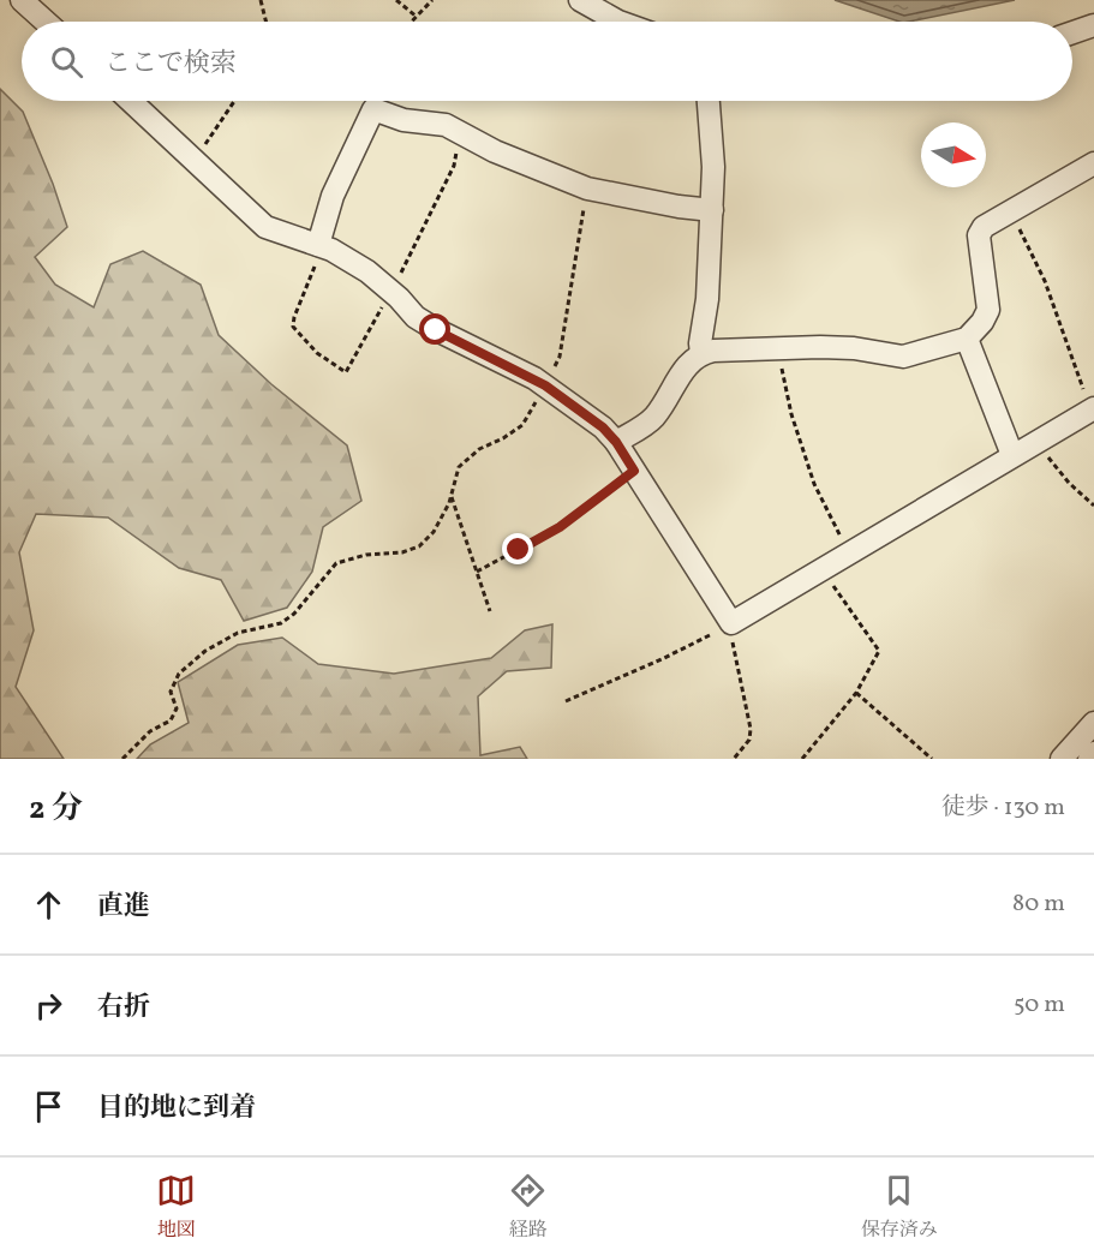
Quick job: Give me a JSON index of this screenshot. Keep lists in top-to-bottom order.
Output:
{
  "north": "right",
  "page": {
    "search": "ここで検索",
    "heading": ["2 分", "徒歩 · 130 m"],
    "list": [
      ["直進", "80 m"],
      ["右折", "50 m"],
      "目的地に到着"
    ],
    "nav": ["地図", "経路", "保存済み"]
  }
}
